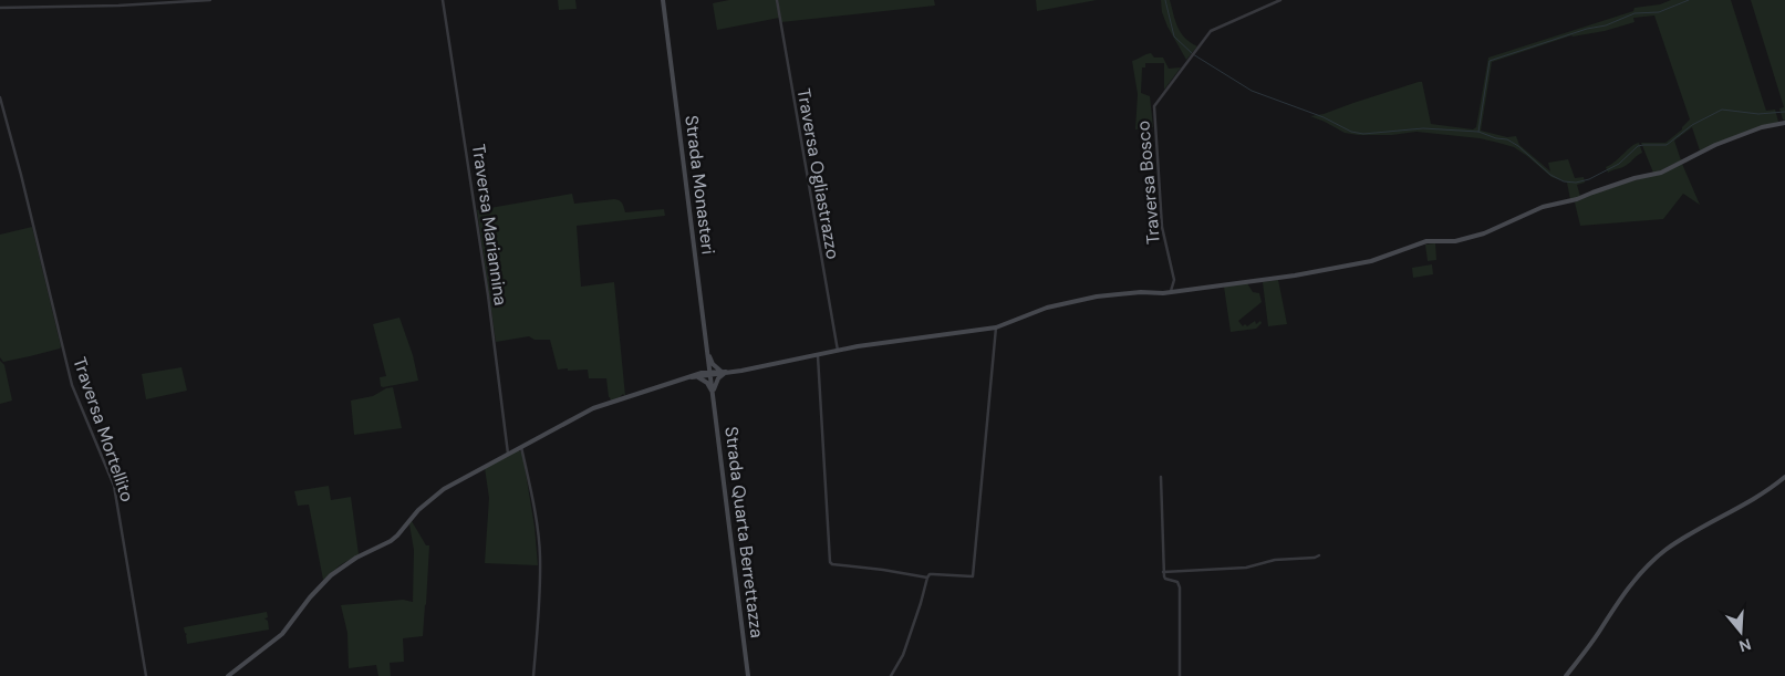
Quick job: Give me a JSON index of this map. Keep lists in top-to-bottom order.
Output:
{
  "streets": {
    "street": [
      "Traversa Ogliastrazzo",
      "Traversa Bosco",
      "Strada Monasteri",
      "Traversa Mariannina",
      "Traversa Mortellito",
      "Strada Quarta Berrettazza"
    ]
  },
  "crossings": [
    ["Strada Monasteri", "Strada Quarta Berrettazza"]
  ],
  "north": "bottom"
}
